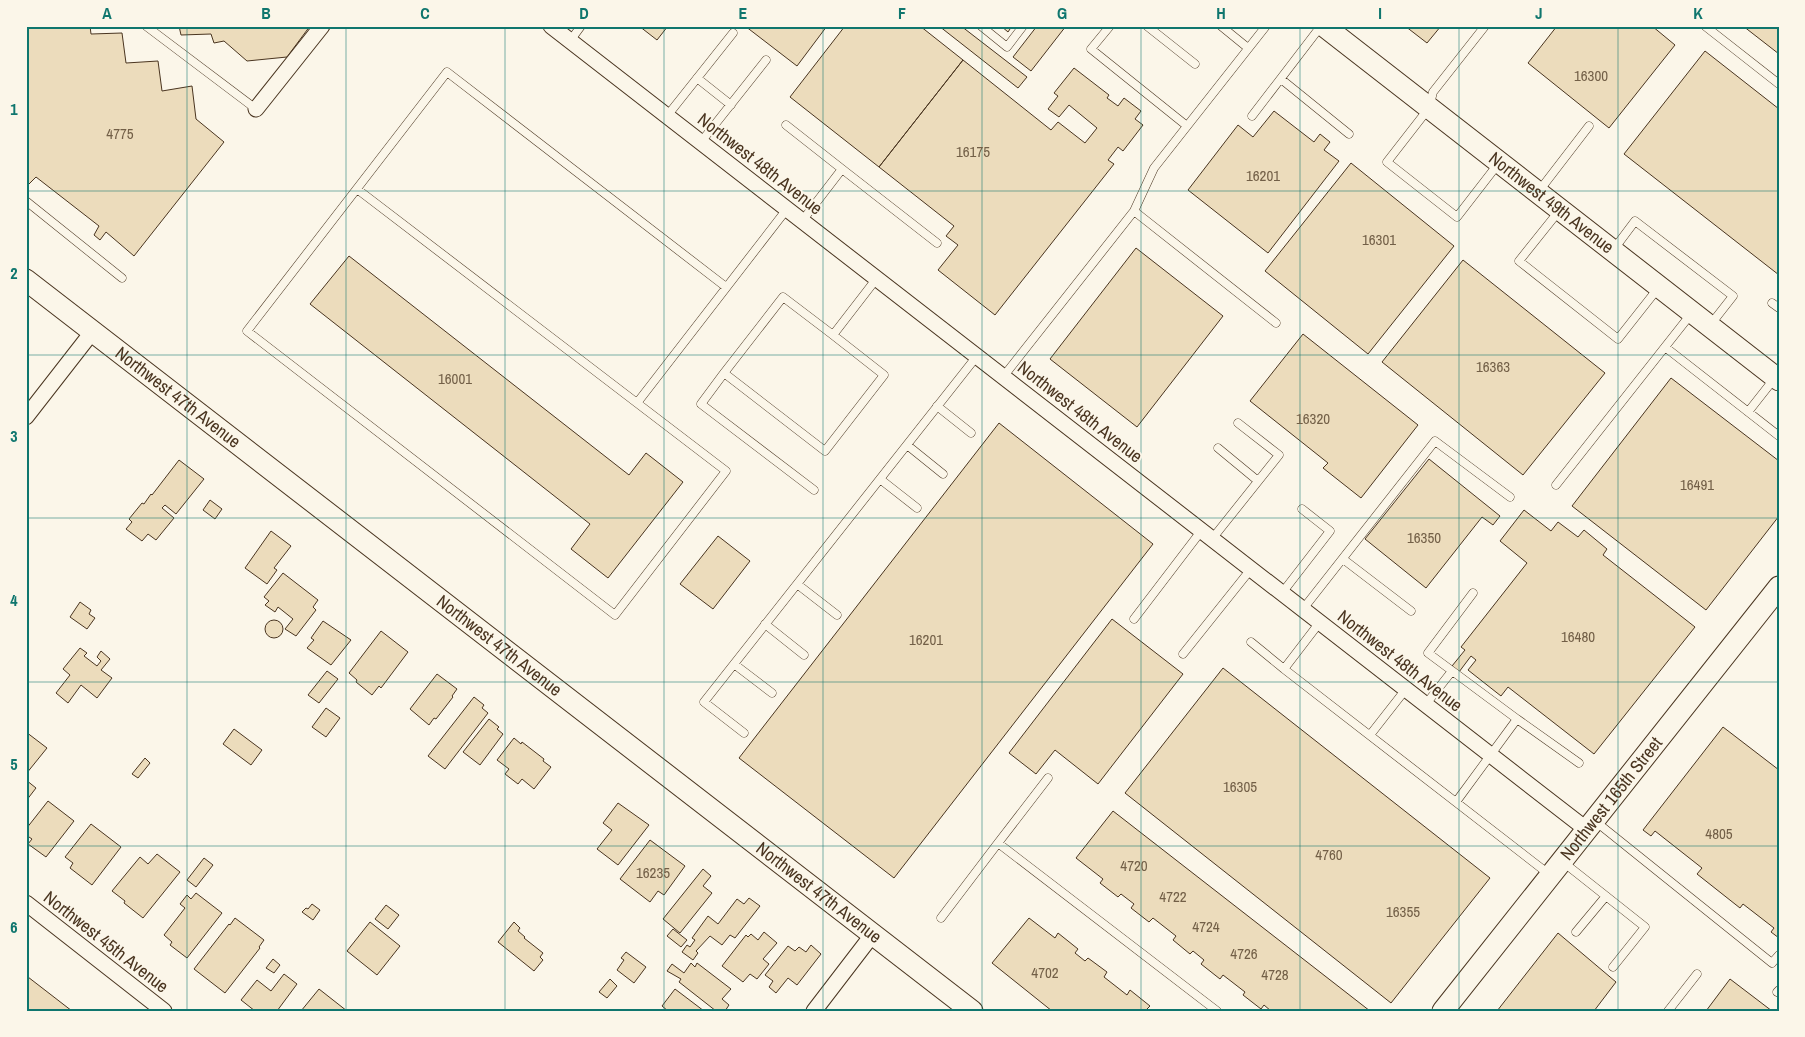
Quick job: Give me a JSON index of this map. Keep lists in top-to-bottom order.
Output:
{
  "streets": {
    "street": [
      "Northwest 48th Avenue",
      "Northwest 49th Avenue",
      "Northwest 47th Avenue",
      "Northwest 165th Street",
      "Northwest 45th Avenue"
    ]
  },
  "crossings": [
    ["Northwest 48th Avenue", "Northwest 165th Street"]
  ],
  "house_numbers": [
    "16300",
    "4775",
    "16175",
    "16201",
    "16301",
    "16363",
    "16001",
    "16320",
    "16491",
    "16350",
    "16480",
    "16201",
    "16305",
    "4805",
    "4760",
    "4720",
    "16235",
    "4722",
    "16355",
    "4724",
    "4726",
    "4702",
    "4728"
  ],
  "grid": {
    "columns": [
      "A",
      "B",
      "C",
      "D",
      "E",
      "F",
      "G",
      "H",
      "I",
      "J",
      "K"
    ],
    "rows": [
      "1",
      "2",
      "3",
      "4",
      "5",
      "6"
    ]
  }
}
